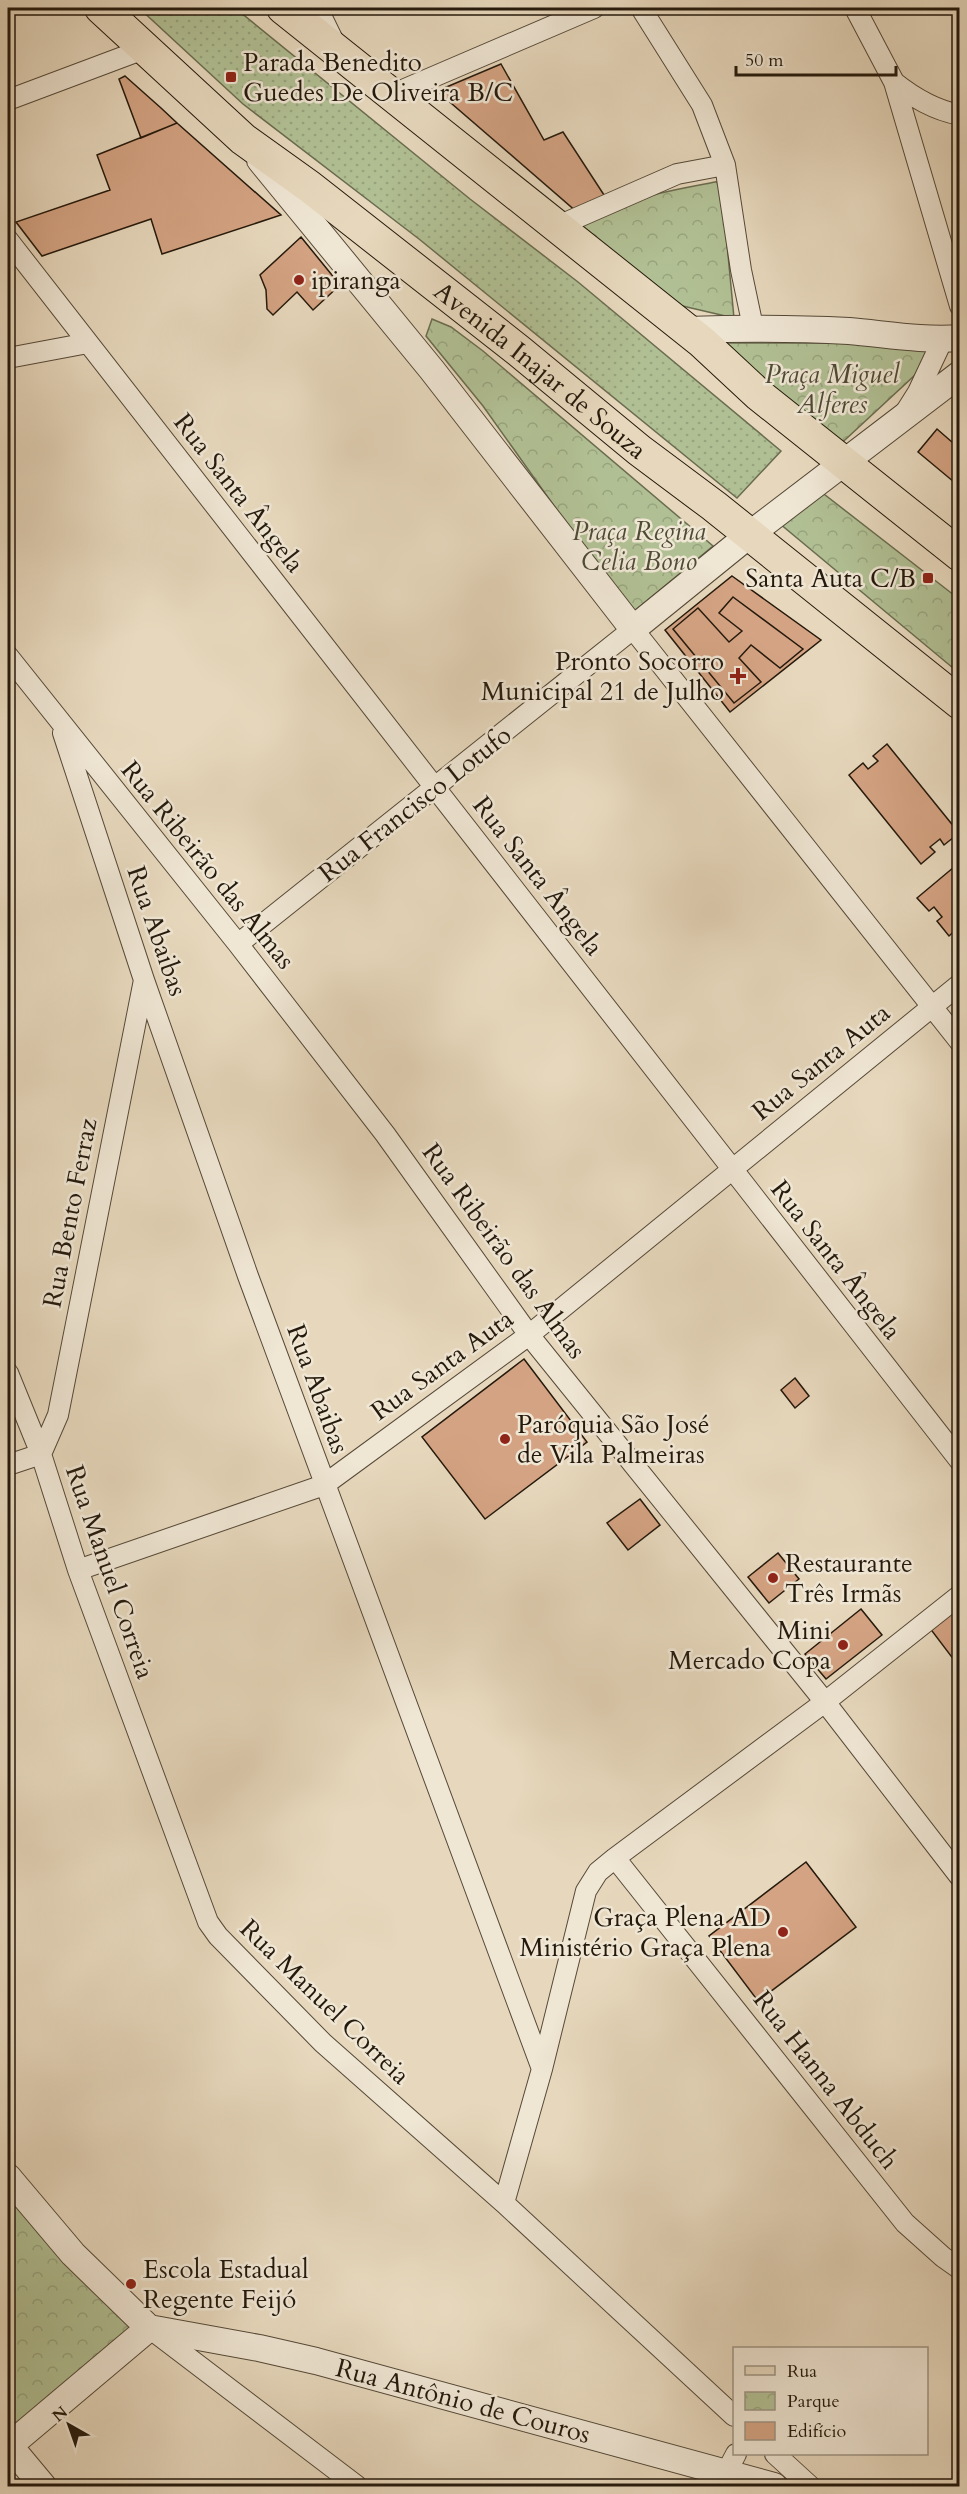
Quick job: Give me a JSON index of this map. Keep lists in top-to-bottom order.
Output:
{
  "streets": {
    "main road": ["Avenida Inajar de Souza"],
    "street": [
      "Rua Santa Ângela",
      "Rua Francisco Lotufo",
      "Rua Ribeirão das Almas",
      "Rua Abaibas",
      "Rua Santa Auta",
      "Rua Bento Ferraz",
      "Rua Manuel Correia",
      "Rua Hanna Abduch",
      "Rua Antônio de Couros"
    ]
  },
  "crossings": [
    ["Avenida Inajar de Souza", "Rua Francisco Lotufo"],
    ["Rua Santa Ângela", "Rua Francisco Lotufo"],
    ["Rua Santa Ângela", "Rua Santa Auta"],
    ["Rua Francisco Lotufo", "Rua Ribeirão das Almas"],
    ["Rua Ribeirão das Almas", "Rua Abaibas"],
    ["Rua Ribeirão das Almas", "Rua Santa Auta"],
    ["Rua Abaibas", "Rua Santa Auta"],
    ["Rua Abaibas", "Rua Bento Ferraz"],
    ["Rua Santa Auta", "Rua Manuel Correia"],
    ["Rua Bento Ferraz", "Rua Manuel Correia"]
  ],
  "parks": ["Praça Miguel Alferes", "Praça Regina Celia Bono"],
  "places": {
    "transit": ["Parada Benedito Guedes De Oliveira B/C", "Santa Auta C/B"],
    "other": [
      "ipiranga",
      "Paróquia São José de Vila Palmeiras",
      "Restaurante Três Irmãs",
      "Mini Mercado Copa",
      "Graça Plena AD Ministério Graça Plena",
      "Escola Estadual Regente Feijó"
    ],
    "health": ["Pronto Socorro Municipal 21 de Julho"]
  },
  "legend": ["Rua", "Parque", "Edifício"],
  "scale_bar": "50 m",
  "north": "top left"
}
